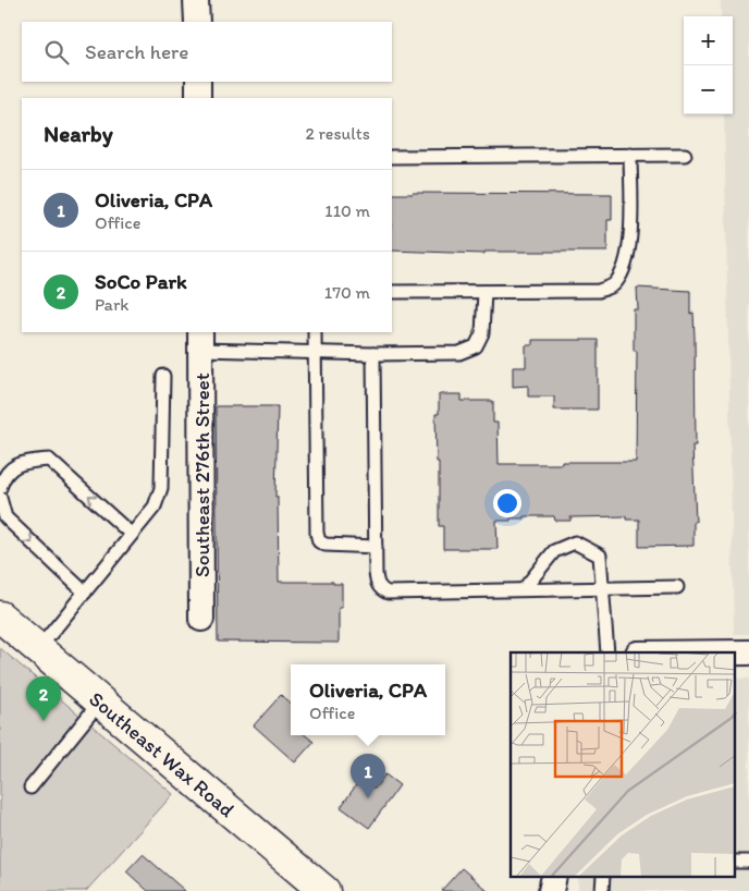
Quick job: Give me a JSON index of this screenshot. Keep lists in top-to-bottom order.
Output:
{
  "streets": {
    "street": ["Southeast 276th Street", "Southeast Wax Road"]
  },
  "page": {
    "map_buttons": ["+", "−"],
    "search": "Search here",
    "heading": ["Nearby", "2 results"],
    "list": [
      {
        "mark": "1",
        "name": "Oliveria, CPA",
        "note": "Office",
        "value": "110 m"
      },
      {
        "mark": "2",
        "name": "SoCo Park",
        "note": "Park",
        "value": "170 m"
      }
    ],
    "popup": ["Oliveria, CPA", "Office"],
    "pins": ["2", "1"]
  }
}
